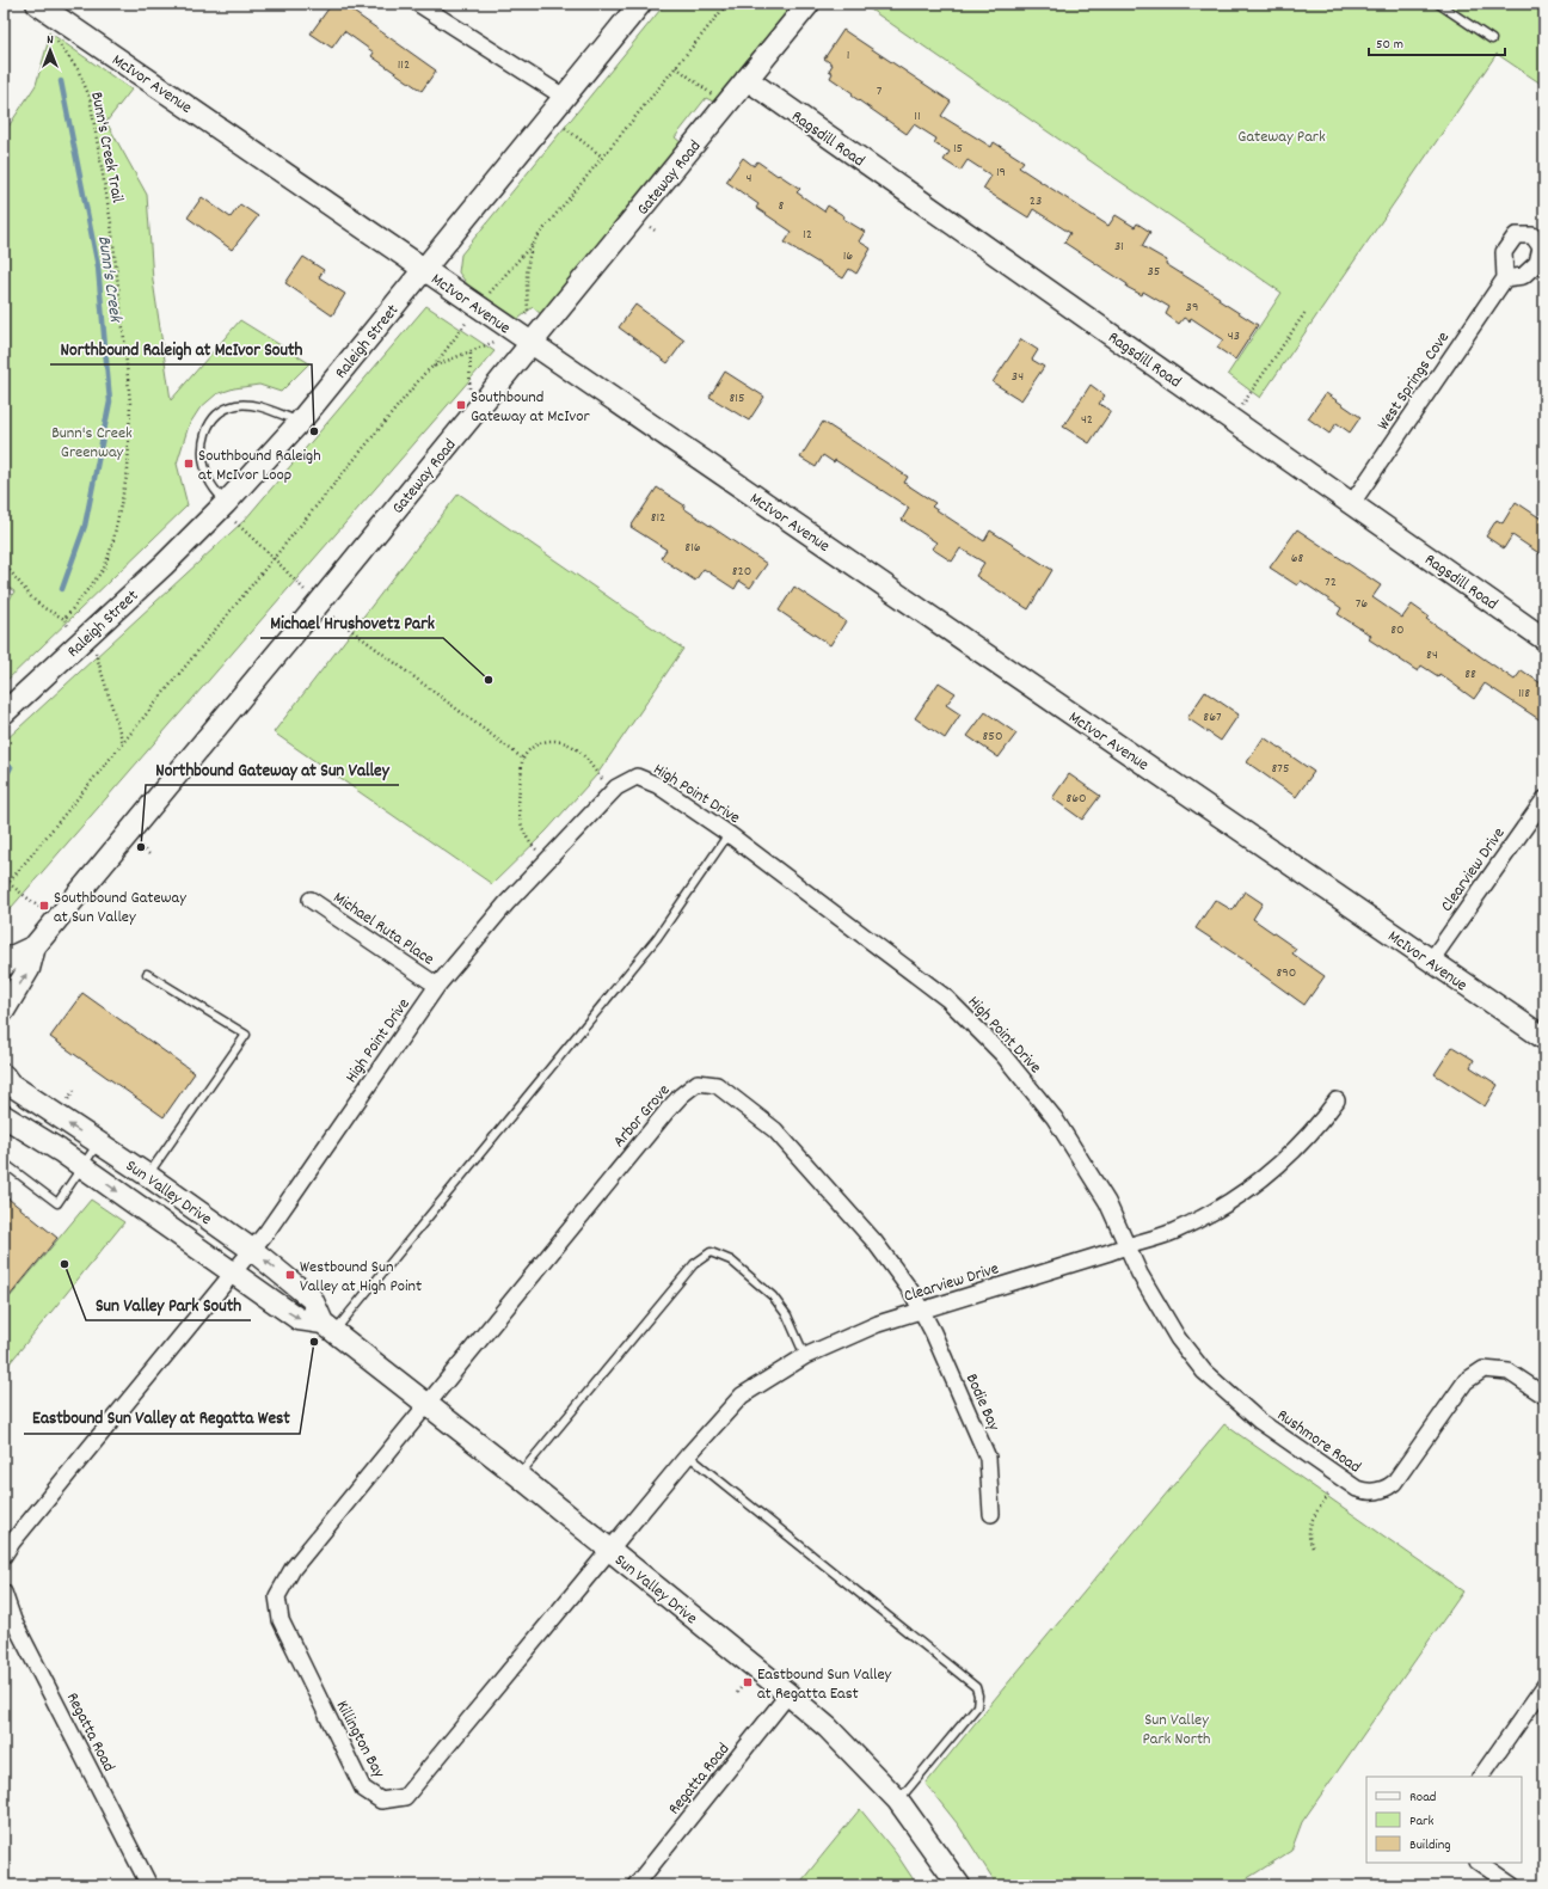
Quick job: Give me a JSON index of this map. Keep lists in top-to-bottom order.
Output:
{
  "streets": {
    "street": [
      "McIvor Avenue",
      "Ragsdill Road",
      "Gateway Road",
      "Raleigh Street",
      "West Springs Cove",
      "High Point Drive",
      "Clearview Drive",
      "Michael Ruta Place",
      "Arbor Grove",
      "Sun Valley Drive",
      "Bodie Bay",
      "Rushmore Road",
      "Regatta Road",
      "Killington Bay"
    ],
    "path": ["Bunn's Creek Trail"]
  },
  "crossings": [
    ["McIvor Avenue", "Bunn's Creek Trail"],
    ["McIvor Avenue", "Gateway Road"],
    ["McIvor Avenue", "Raleigh Street"],
    ["McIvor Avenue", "Clearview Drive"],
    ["Ragsdill Road", "Gateway Road"],
    ["Ragsdill Road", "West Springs Cove"],
    ["High Point Drive", "Clearview Drive"],
    ["High Point Drive", "Michael Ruta Place"],
    ["High Point Drive", "Sun Valley Drive"],
    ["High Point Drive", "Rushmore Road"],
    ["Clearview Drive", "Arbor Grove"],
    ["Clearview Drive", "Sun Valley Drive"],
    ["Clearview Drive", "Bodie Bay"],
    ["Clearview Drive", "Rushmore Road"],
    ["Clearview Drive", "Killington Bay"],
    ["Arbor Grove", "Sun Valley Drive"],
    ["Arbor Grove", "Bodie Bay"],
    ["Arbor Grove", "Killington Bay"],
    ["Sun Valley Drive", "Regatta Road"],
    ["Sun Valley Drive", "Killington Bay"]
  ],
  "water": ["Bunn's Creek"],
  "parks": ["Gateway Park", "Bunn's Creek Greenway", "Sun Valley Park North"],
  "places": {
    "transit": [
      "Southbound Gateway at McIvor",
      "Southbound Raleigh at McIvor Loop",
      "Southbound Gateway at Sun Valley",
      "Westbound Sun Valley at High Point",
      "Eastbound Sun Valley at Regatta East"
    ],
    "other": [
      "Northbound Raleigh at McIvor South",
      "Michael Hrushovetz Park",
      "Northbound Gateway at Sun Valley",
      "Sun Valley Park South",
      "Eastbound Sun Valley at Regatta West"
    ]
  },
  "house_numbers": [
    "1",
    "112",
    "7",
    "11",
    "15",
    "19",
    "4",
    "23",
    "8",
    "12",
    "31",
    "16",
    "35",
    "39",
    "43",
    "34",
    "815",
    "42",
    "812",
    "816",
    "68",
    "820",
    "72",
    "76",
    "80",
    "84",
    "88",
    "118",
    "867",
    "850",
    "875",
    "860",
    "890"
  ],
  "legend": ["Road", "Park", "Building"],
  "scale_bar": "50 m",
  "north": "top"
}
